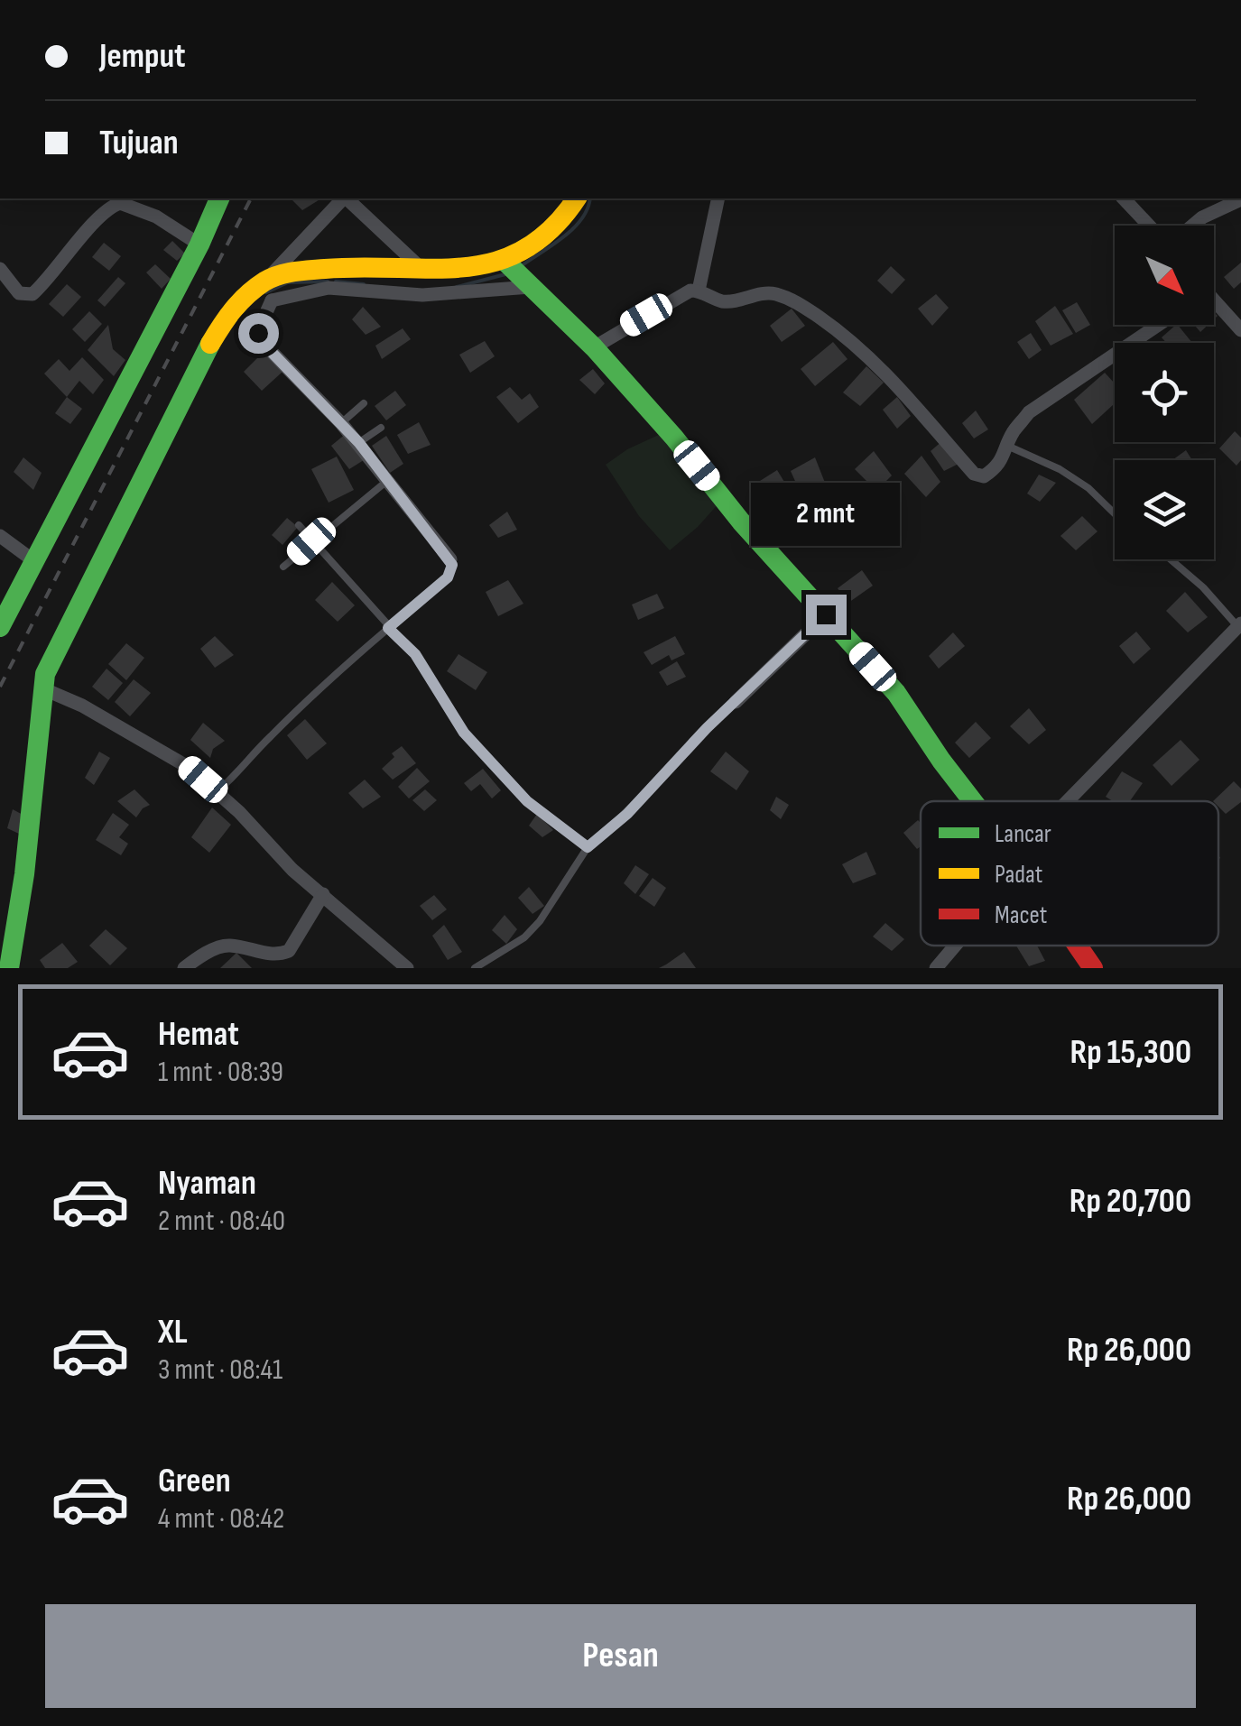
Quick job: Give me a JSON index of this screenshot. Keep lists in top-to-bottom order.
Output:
{
  "legend": ["Lancar", "Padat", "Macet"],
  "north": "bottom right",
  "page": {
    "banner": ["Jemput", "Tujuan"],
    "bubble": "2 mnt",
    "list": [
      {
        "name": "Hemat",
        "note": "1 mnt · 08:39",
        "value": "Rp 15,300"
      },
      {
        "name": "Nyaman",
        "note": "2 mnt · 08:40",
        "value": "Rp 20,700"
      },
      {
        "name": "XL",
        "note": "3 mnt · 08:41",
        "value": "Rp 26,000"
      },
      {
        "name": "Green",
        "note": "4 mnt · 08:42",
        "value": "Rp 26,000"
      }
    ],
    "buttons": "Pesan"
  }
}
